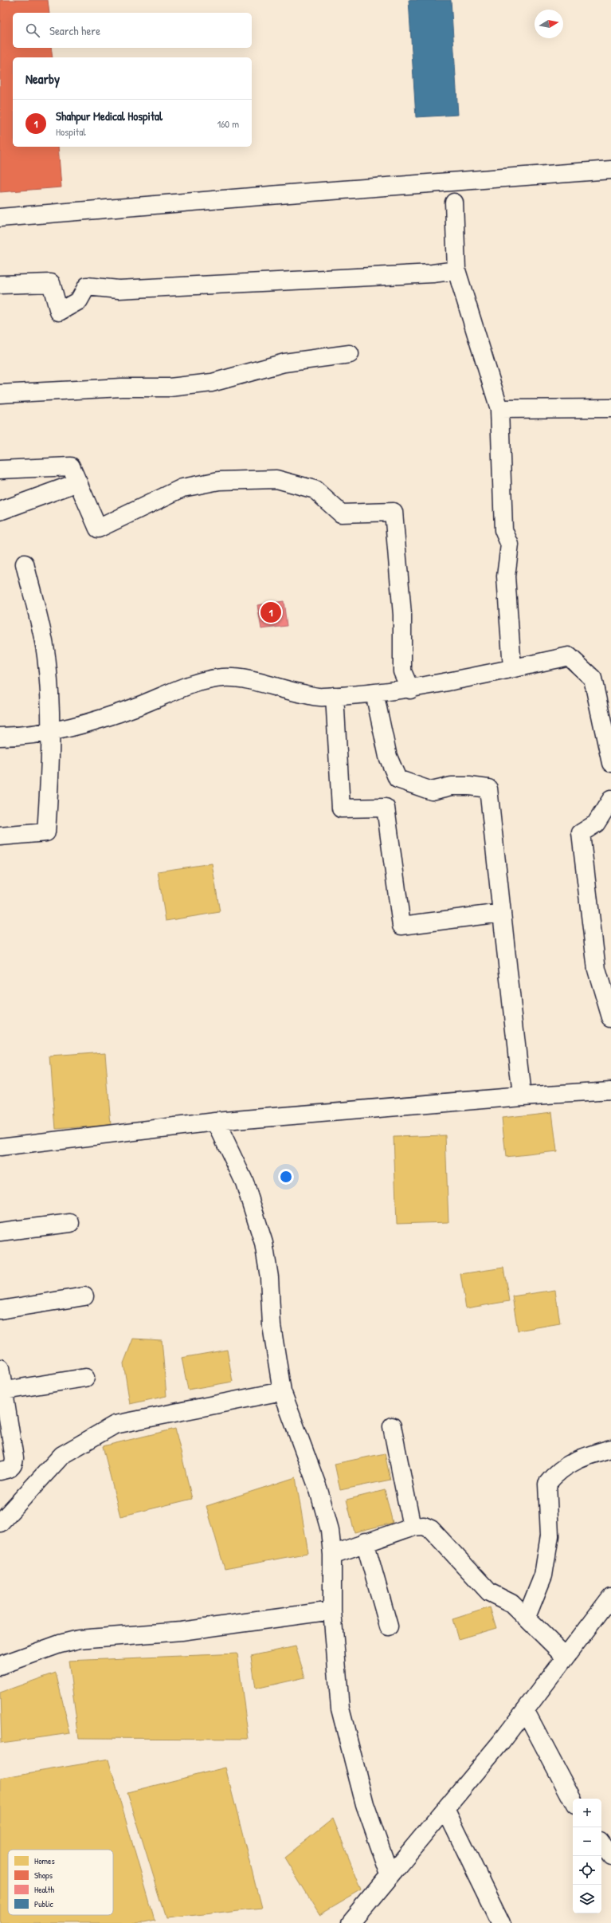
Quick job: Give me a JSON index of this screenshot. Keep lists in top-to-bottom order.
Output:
{
  "legend": [
    "Homes",
    "Shops",
    "Health",
    "Public"
  ],
  "north": "right",
  "page": {
    "search": "Search here",
    "heading": "Nearby",
    "list": [
      {
        "mark": "1",
        "name": "Shahpur Medical Hospital",
        "note": "Hospital",
        "value": "160 m"
      }
    ],
    "pins": "1",
    "map_buttons": ["+", "−"]
  }
}
